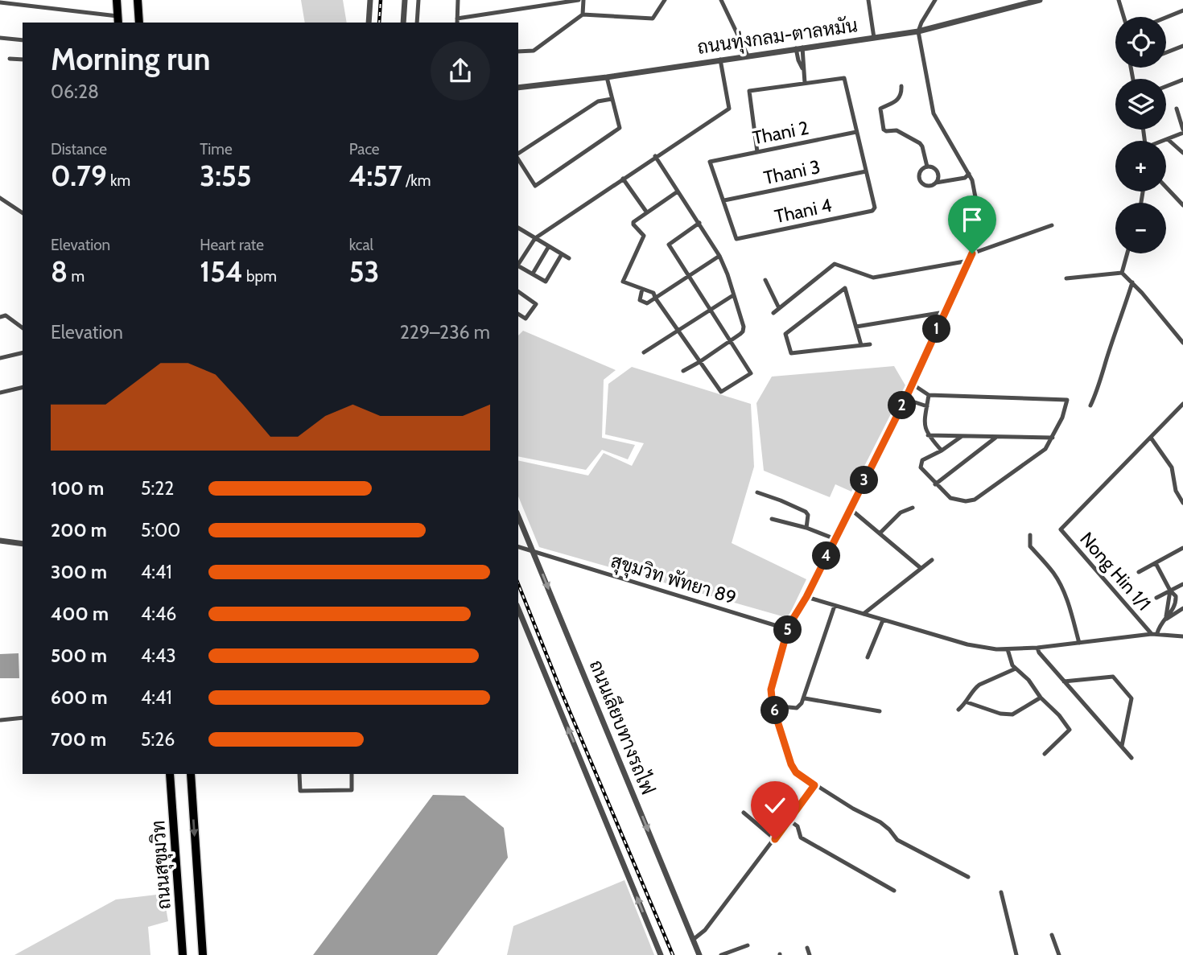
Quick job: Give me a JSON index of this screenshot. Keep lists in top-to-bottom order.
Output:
{
  "streets": {
    "highway": ["ถนนสุขุมวิท"],
    "street": [
      "ถนนทุ่งกลม-ตาลหมัน",
      "Thani 2",
      "Thani 3",
      "Thani 4",
      "Nong Hin 1/1",
      "สุขุมวิท พัทยา 89",
      "ถนนเลียบทางรถไฟ"
    ]
  },
  "crossings": [
    ["Thani 2", "Thani 3"],
    ["Thani 2", "Thani 4"],
    ["Thani 3", "Thani 4"],
    ["สุขุมวิท พัทยา 89", "ถนนเลียบทางรถไฟ"]
  ],
  "page": {
    "map_buttons": ["+", "−"],
    "heading": ["Morning run", "06:28"],
    "stats": [
      ["Distance", "0.79 km"],
      ["Time", "3:55"],
      ["Pace", "4:57 /km"],
      ["Elevation", "8 m"],
      ["Heart rate", "154 bpm"],
      ["kcal", "53"]
    ],
    "chart": ["Elevation", "229–236 m"],
    "pins": [
      "1",
      "2",
      "3",
      "4",
      "5",
      "6"
    ],
    "list": [
      {
        "name": "100 m",
        "note": "5:22"
      },
      {
        "name": "200 m",
        "note": "5:00"
      },
      {
        "name": "300 m",
        "note": "4:41"
      },
      {
        "name": "400 m",
        "note": "4:46"
      },
      {
        "name": "500 m",
        "note": "4:43"
      },
      {
        "name": "600 m",
        "note": "4:41"
      },
      {
        "name": "700 m",
        "note": "5:26"
      }
    ]
  }
}
